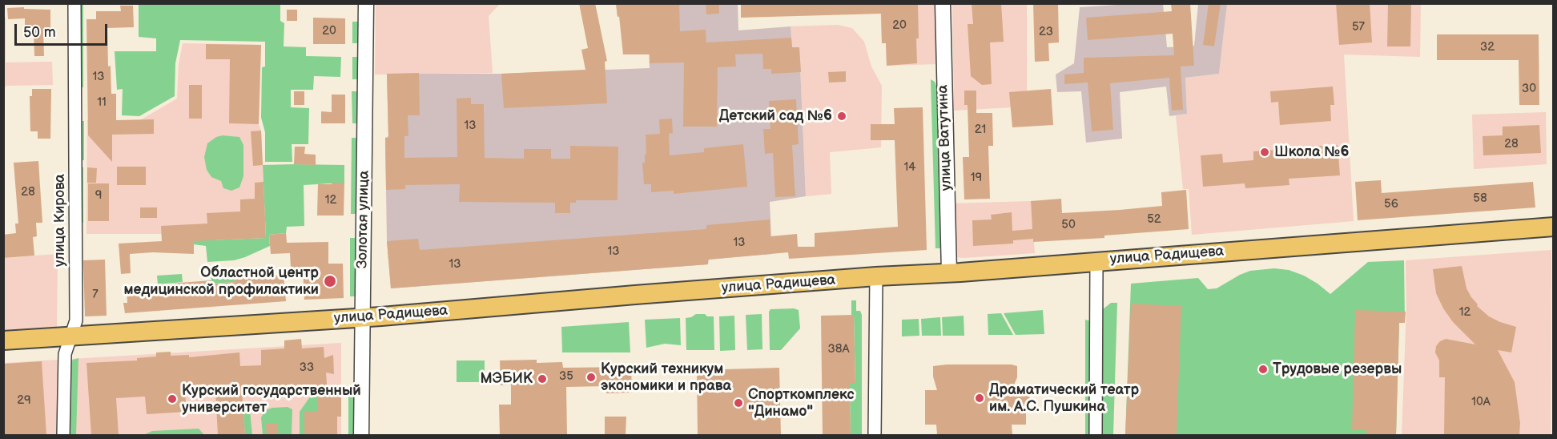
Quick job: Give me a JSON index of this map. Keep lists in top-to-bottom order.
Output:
{
  "streets": {
    "main road": ["улица Радищева"],
    "street": ["улица Ватутина", "Золотая улица", "улица Кирова"]
  },
  "crossings": [
    ["улица Ватутина", "улица Радищева"],
    ["Золотая улица", "улица Радищева"],
    ["улица Кирова", "улица Радищева"]
  ],
  "places": [
    "Детский сад №6",
    "Школа №6",
    "Областной центр медицинской профилактики",
    "Трудовые резервы",
    "Курский техникум экономики и права",
    "МЭБИК",
    "Драматический театр им. А.С. Пушкина",
    "Курский государственный университет",
    "Спорткомплекс \"Динамо\""
  ],
  "house_numbers": [
    "20",
    "57",
    "20",
    "23",
    "32",
    "13",
    "30",
    "11",
    "13",
    "21",
    "28",
    "14",
    "19",
    "28",
    "9",
    "58",
    "12",
    "56",
    "52",
    "50",
    "13",
    "13",
    "13",
    "7",
    "12",
    "38А",
    "33",
    "35",
    "29",
    "10А"
  ],
  "scale_bar": "50 m"
}
